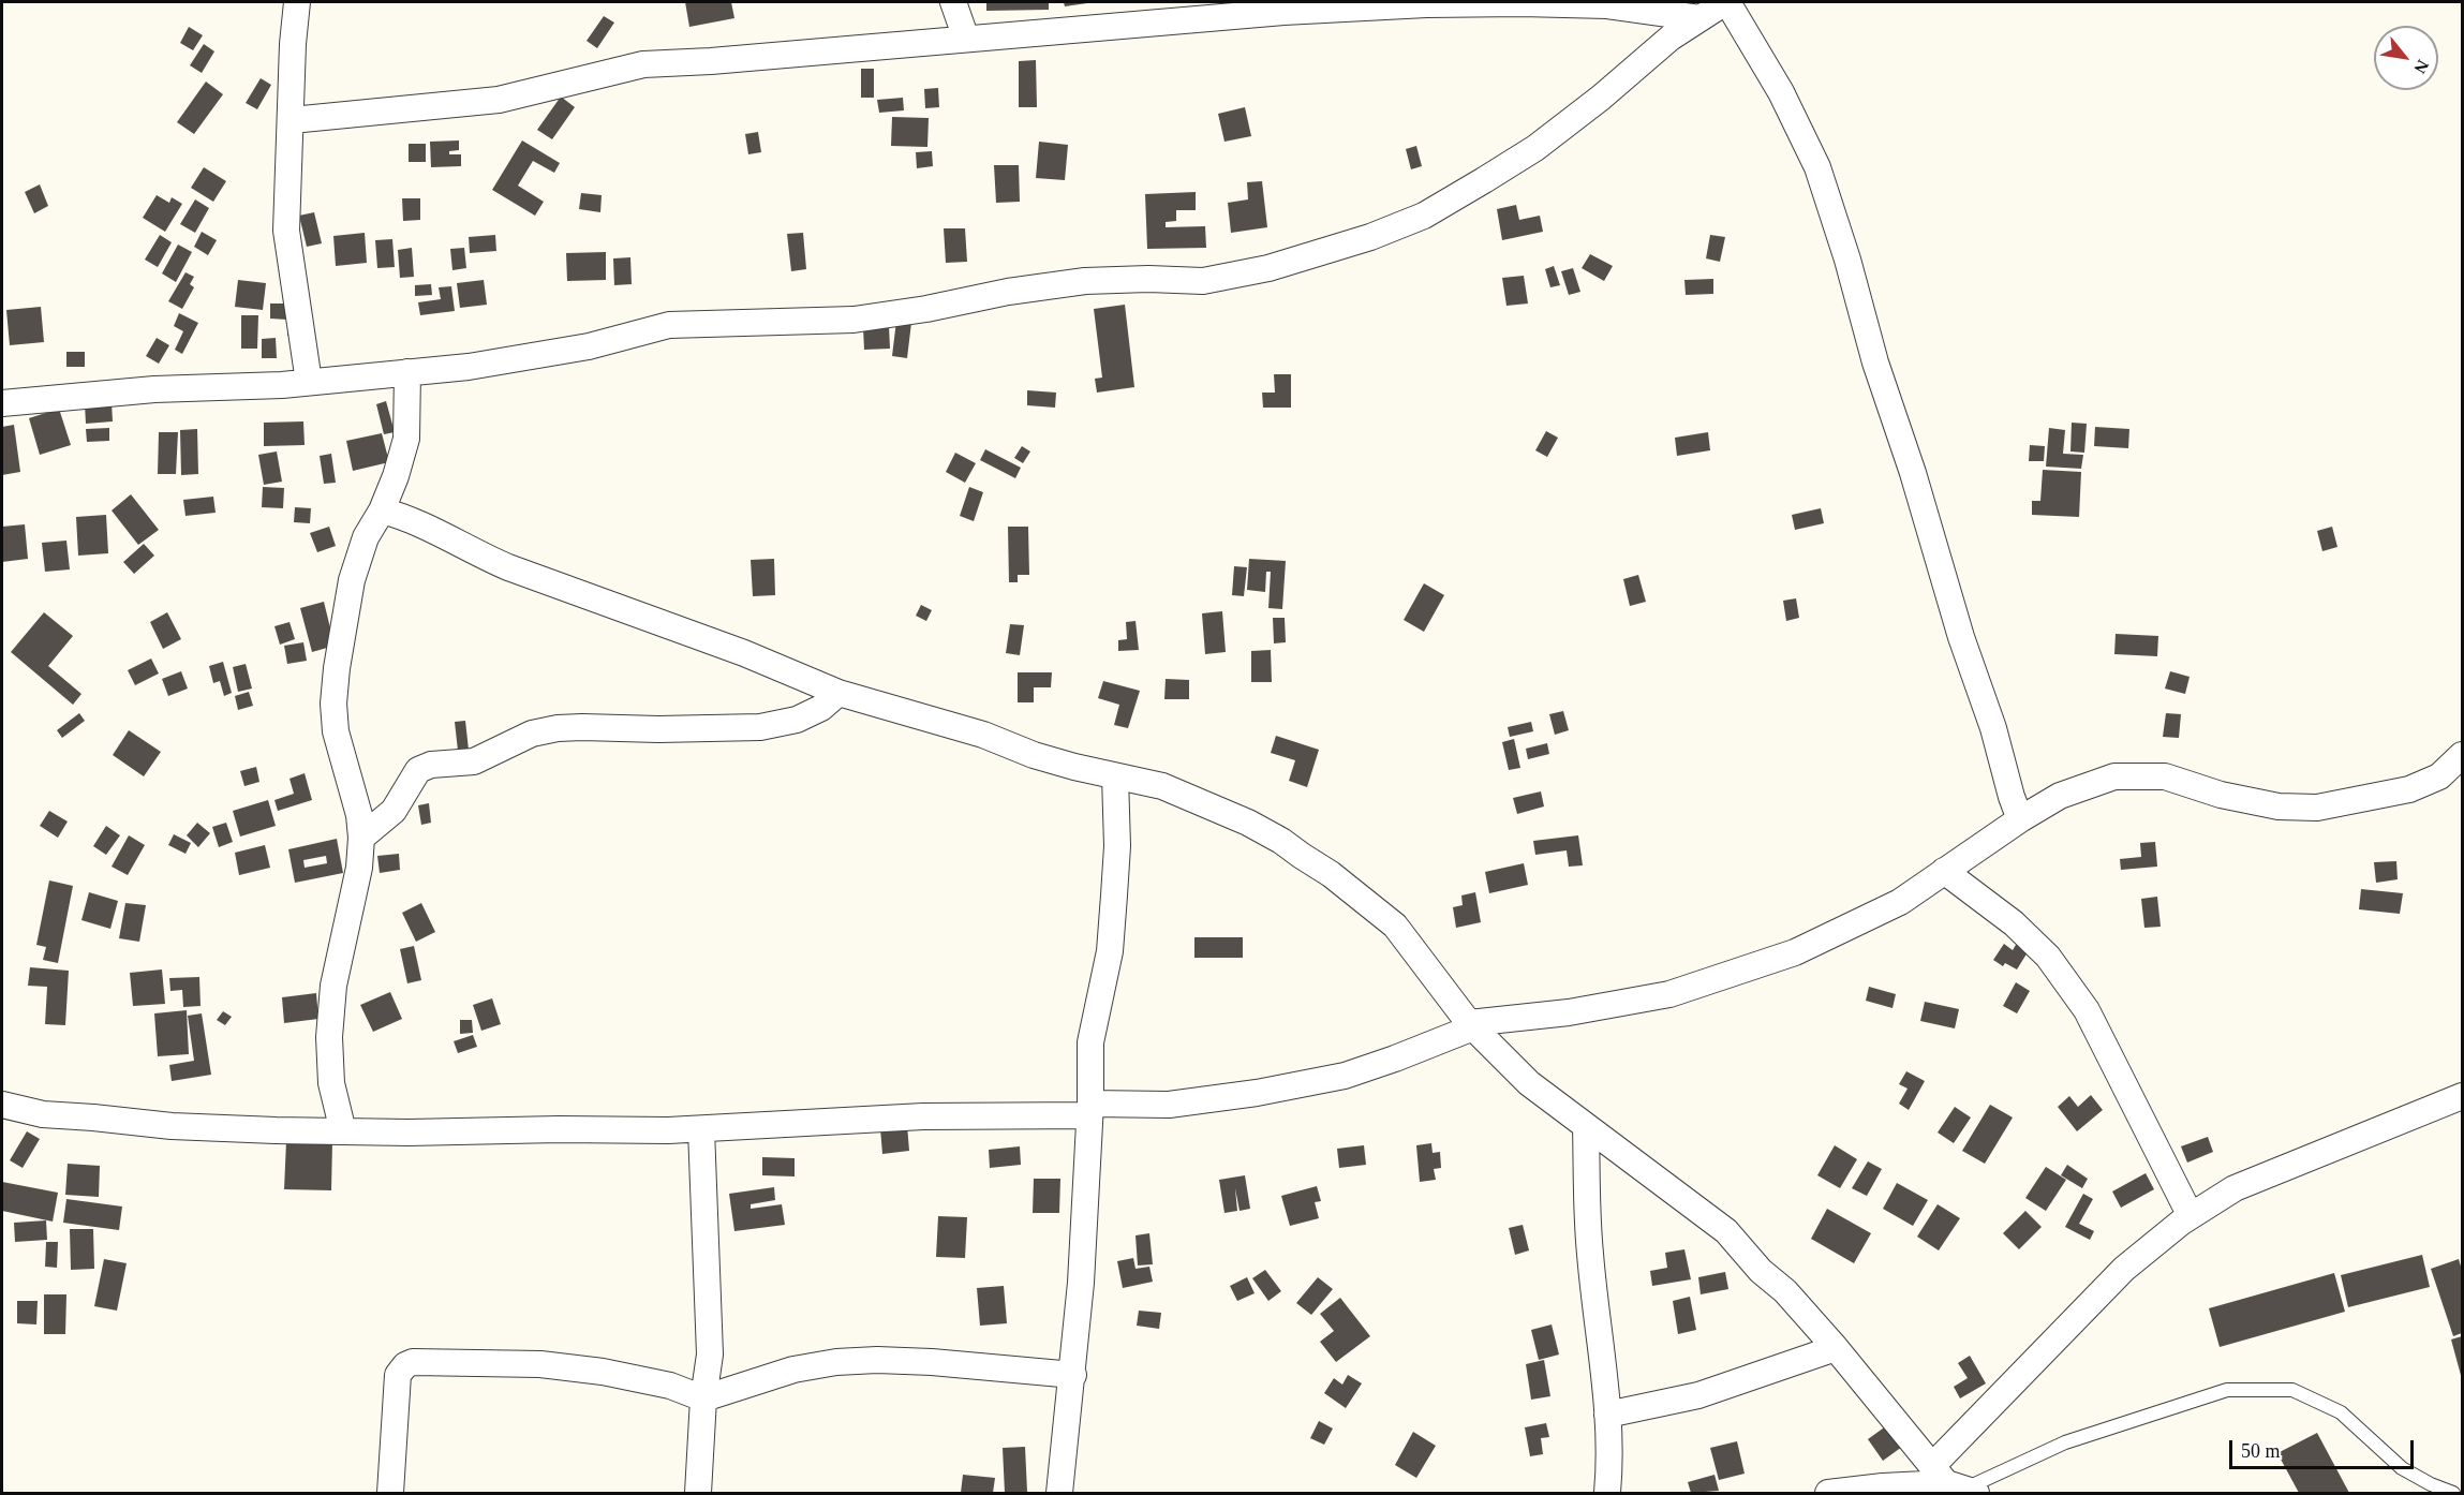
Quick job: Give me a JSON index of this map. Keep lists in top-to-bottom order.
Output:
{
  "scale_bar": "50 m",
  "north": "bottom right"
}
